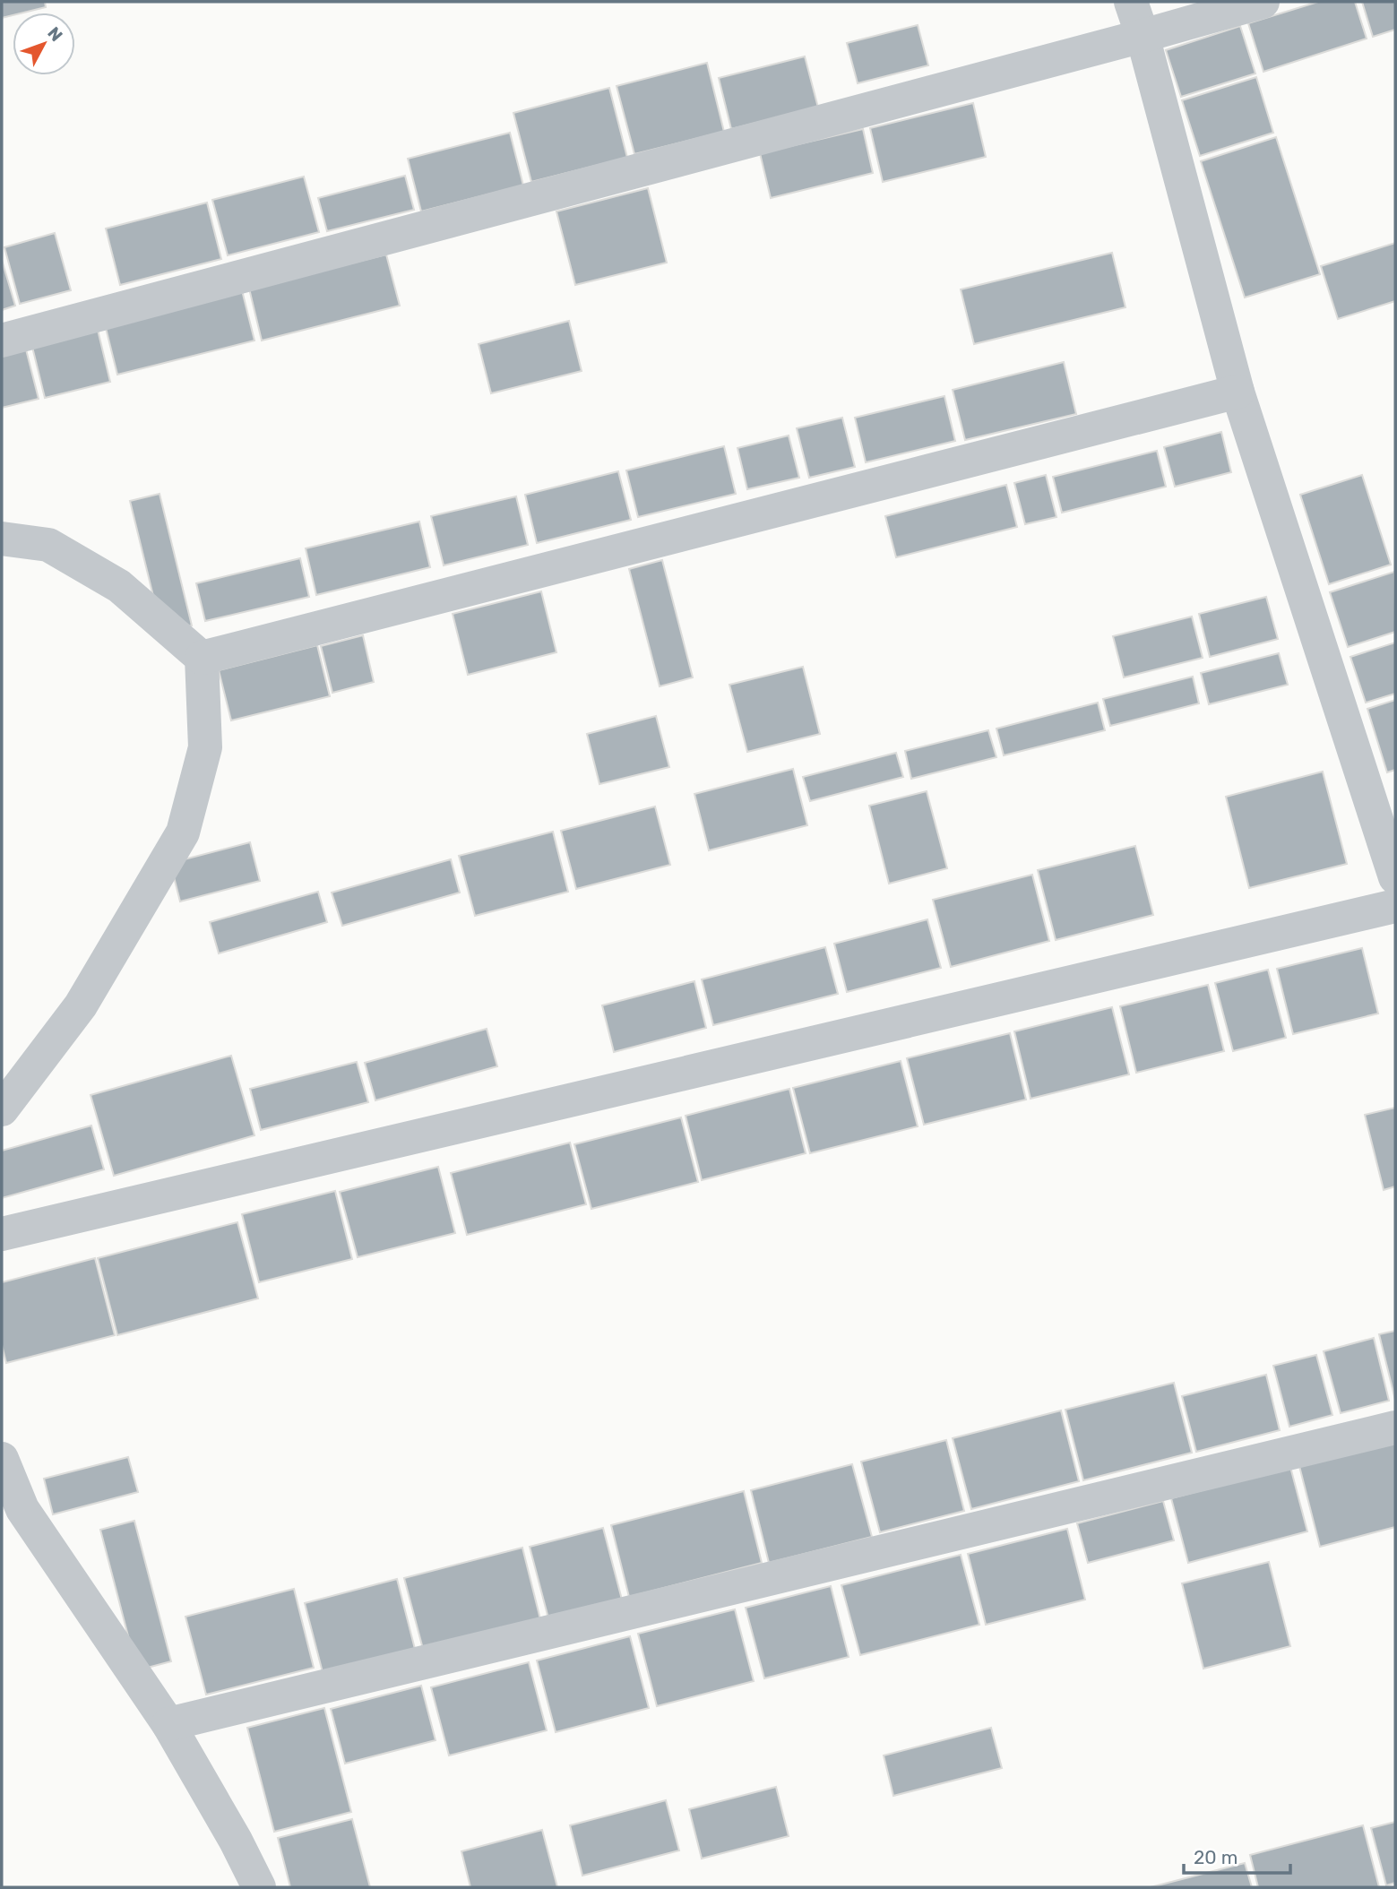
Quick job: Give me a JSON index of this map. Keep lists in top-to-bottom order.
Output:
{
  "scale_bar": "20 m",
  "north": "top right"
}
